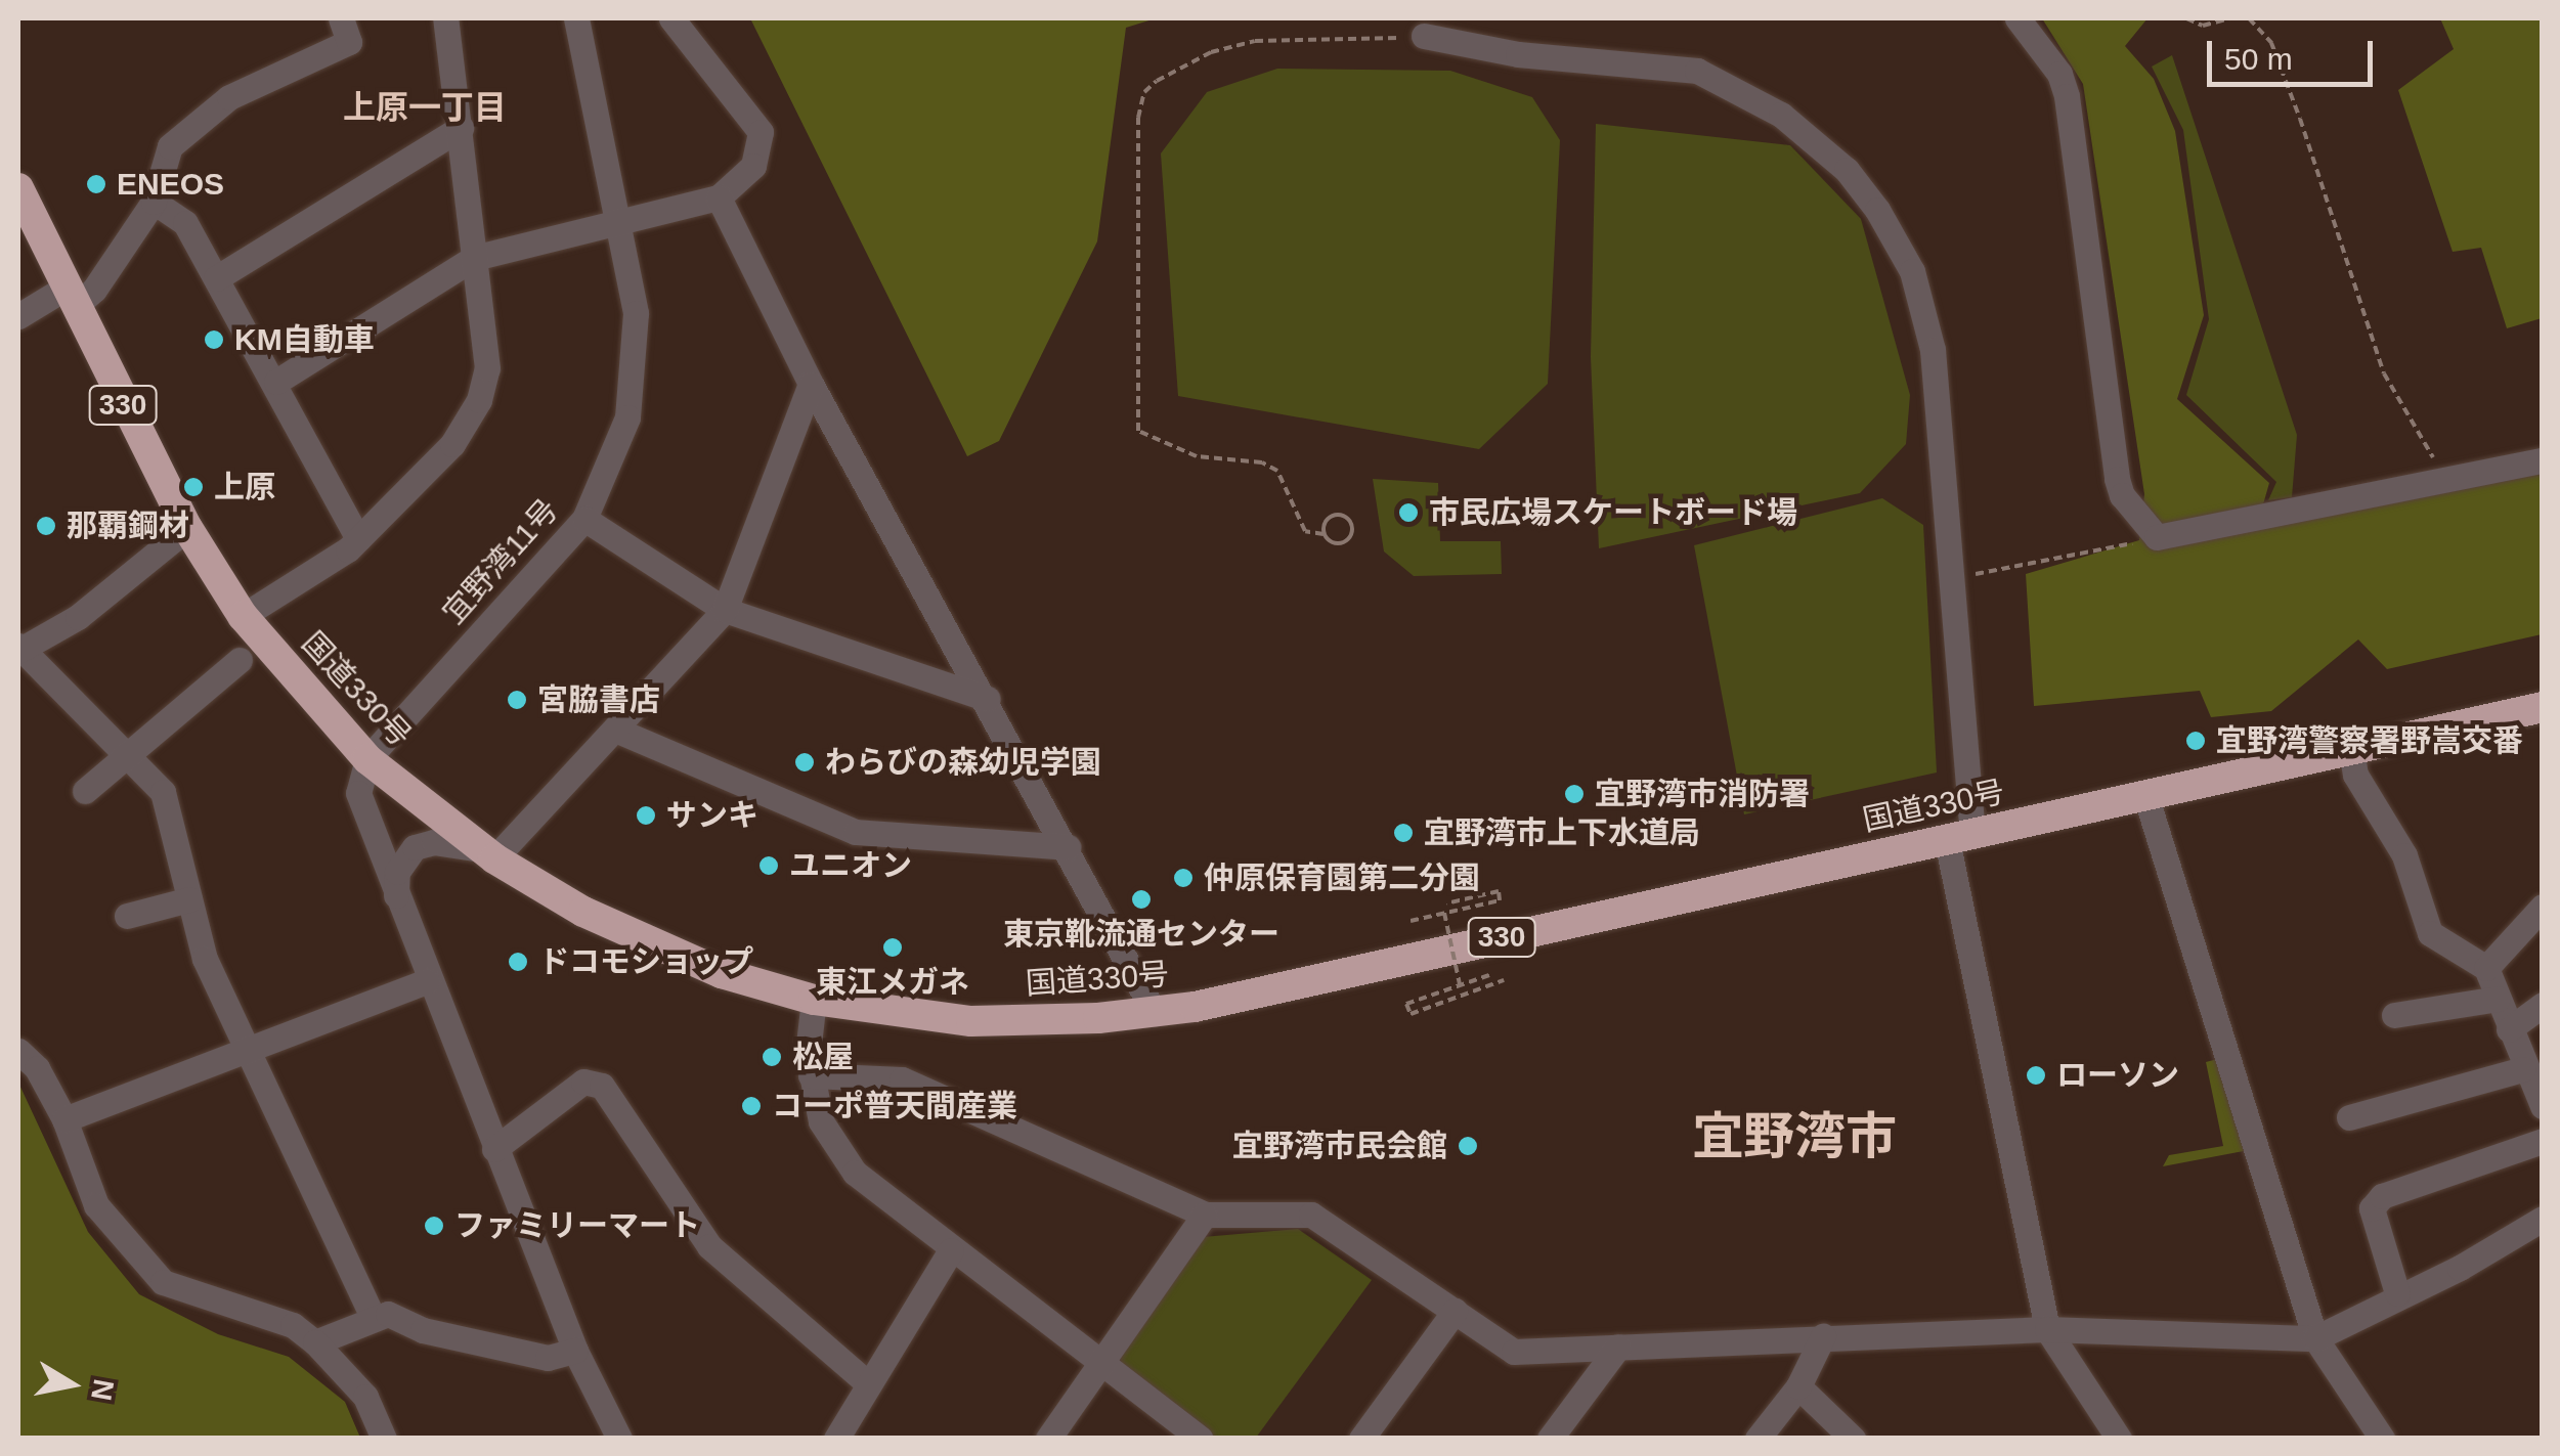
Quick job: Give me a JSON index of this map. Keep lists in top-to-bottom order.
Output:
{
  "streets": {
    "highway": ["330", "国道330号"],
    "street": ["宜野湾11号"]
  },
  "crossings": [
    ["宜野湾11号", "国道330号"]
  ],
  "districts": ["上原一丁目", "宜野湾市"],
  "places": [
    "ENEOS",
    "KM自動車",
    "上原",
    "市民広場スケートボード場",
    "那覇鋼材",
    "宮脇書店",
    "宜野湾警察署野嵩交番",
    "わらびの森幼児学園",
    "宜野湾市消防署",
    "サンキ",
    "宜野湾市上下水道局",
    "ユニオン",
    "仲原保育園第二分園",
    "東京靴流通センター",
    "東江メガネ",
    "ドコモショップ",
    "松屋",
    "ローソン",
    "コーポ普天間産業",
    "宜野湾市民会館",
    "ファミリーマート"
  ],
  "scale_bar": "50 m",
  "north": "right"
}
